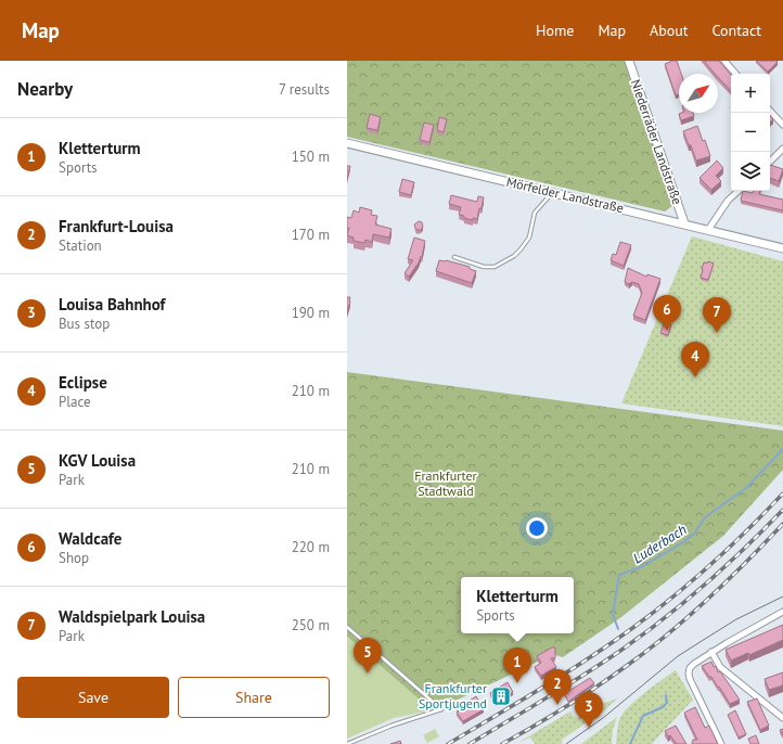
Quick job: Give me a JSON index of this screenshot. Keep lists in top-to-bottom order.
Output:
{
  "streets": {
    "main road": ["Niederräder Landstraße", "Mörfelder Landstraße"]
  },
  "crossings": [
    ["Niederräder Landstraße", "Mörfelder Landstraße"]
  ],
  "water": ["Luderbach"],
  "parks": ["Frankfurter Stadtwald"],
  "places": {
    "building": ["Frankfurter Sportjugend"]
  },
  "north": "top right",
  "page": {
    "header": "Map",
    "nav": [
      "Home",
      "Map",
      "About",
      "Contact"
    ],
    "heading": ["Nearby", "7 results"],
    "map_buttons": ["+", "−"],
    "list": [
      {
        "mark": "1",
        "name": "Kletterturm",
        "note": "Sports",
        "value": "150 m"
      },
      {
        "mark": "2",
        "name": "Frankfurt-Louisa",
        "note": "Station",
        "value": "170 m"
      },
      {
        "mark": "3",
        "name": "Louisa Bahnhof",
        "note": "Bus stop",
        "value": "190 m"
      },
      {
        "mark": "4",
        "name": "Eclipse",
        "note": "Place",
        "value": "210 m"
      },
      {
        "mark": "5",
        "name": "KGV Louisa",
        "note": "Park",
        "value": "210 m"
      },
      {
        "mark": "6",
        "name": "Waldcafe",
        "note": "Shop",
        "value": "220 m"
      },
      {
        "mark": "7",
        "name": "Waldspielpark Louisa",
        "note": "Park",
        "value": "250 m"
      }
    ],
    "pins": [
      "6",
      "7",
      "4",
      "5",
      "1",
      "2",
      "3"
    ],
    "popup": ["Kletterturm", "Sports"],
    "buttons": ["Save", "Share"]
  }
}
